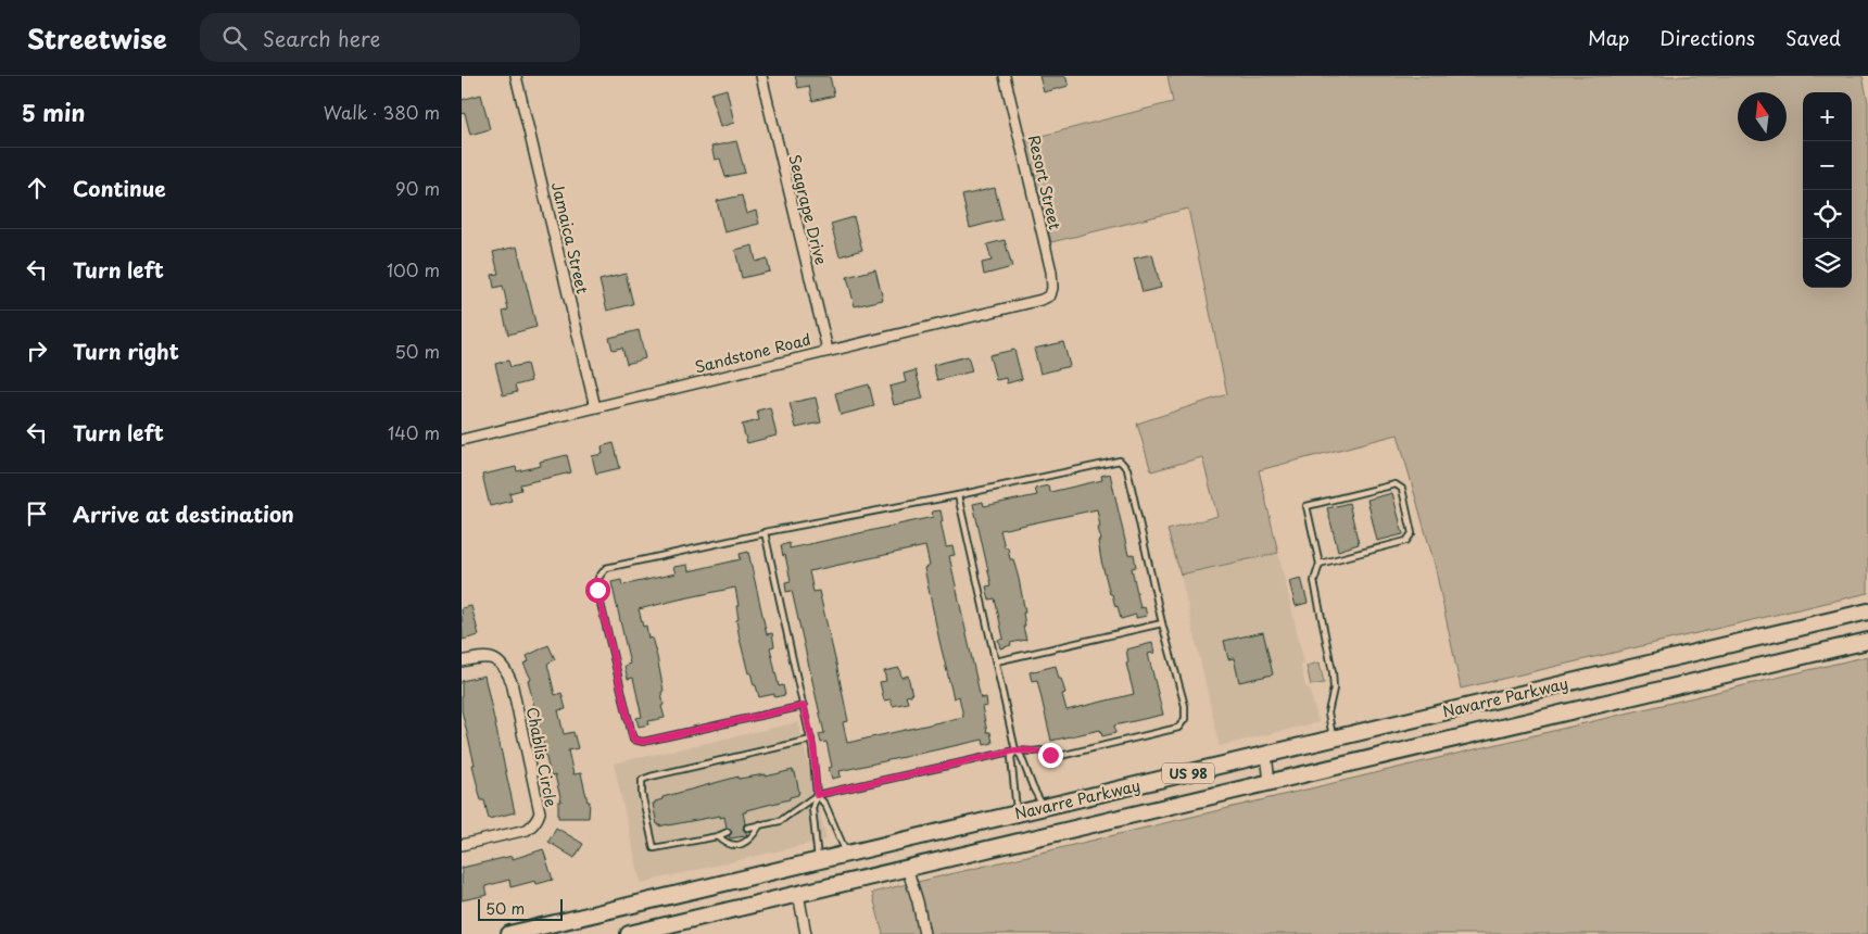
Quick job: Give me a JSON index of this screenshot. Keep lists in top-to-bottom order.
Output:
{
  "streets": {
    "highway": ["Navarre Parkway", "US 98"],
    "street": [
      "Resort Street",
      "Seagrape Drive",
      "Jamaica Street",
      "Sandstone Road",
      "Chablis Circle"
    ]
  },
  "crossings": [
    ["Resort Street", "Sandstone Road"],
    ["Seagrape Drive", "Sandstone Road"],
    ["Jamaica Street", "Sandstone Road"]
  ],
  "scale_bar": "50 m",
  "north": "top",
  "page": {
    "header": "Streetwise",
    "search": "Search here",
    "nav": ["Map", "Directions", "Saved"],
    "heading": ["5 min", "Walk · 380 m"],
    "map_buttons": ["+", "−"],
    "list": [
      ["Continue", "90 m"],
      ["Turn left", "100 m"],
      ["Turn right", "50 m"],
      ["Turn left", "140 m"],
      "Arrive at destination"
    ],
    "scale": "50 m"
  }
}
